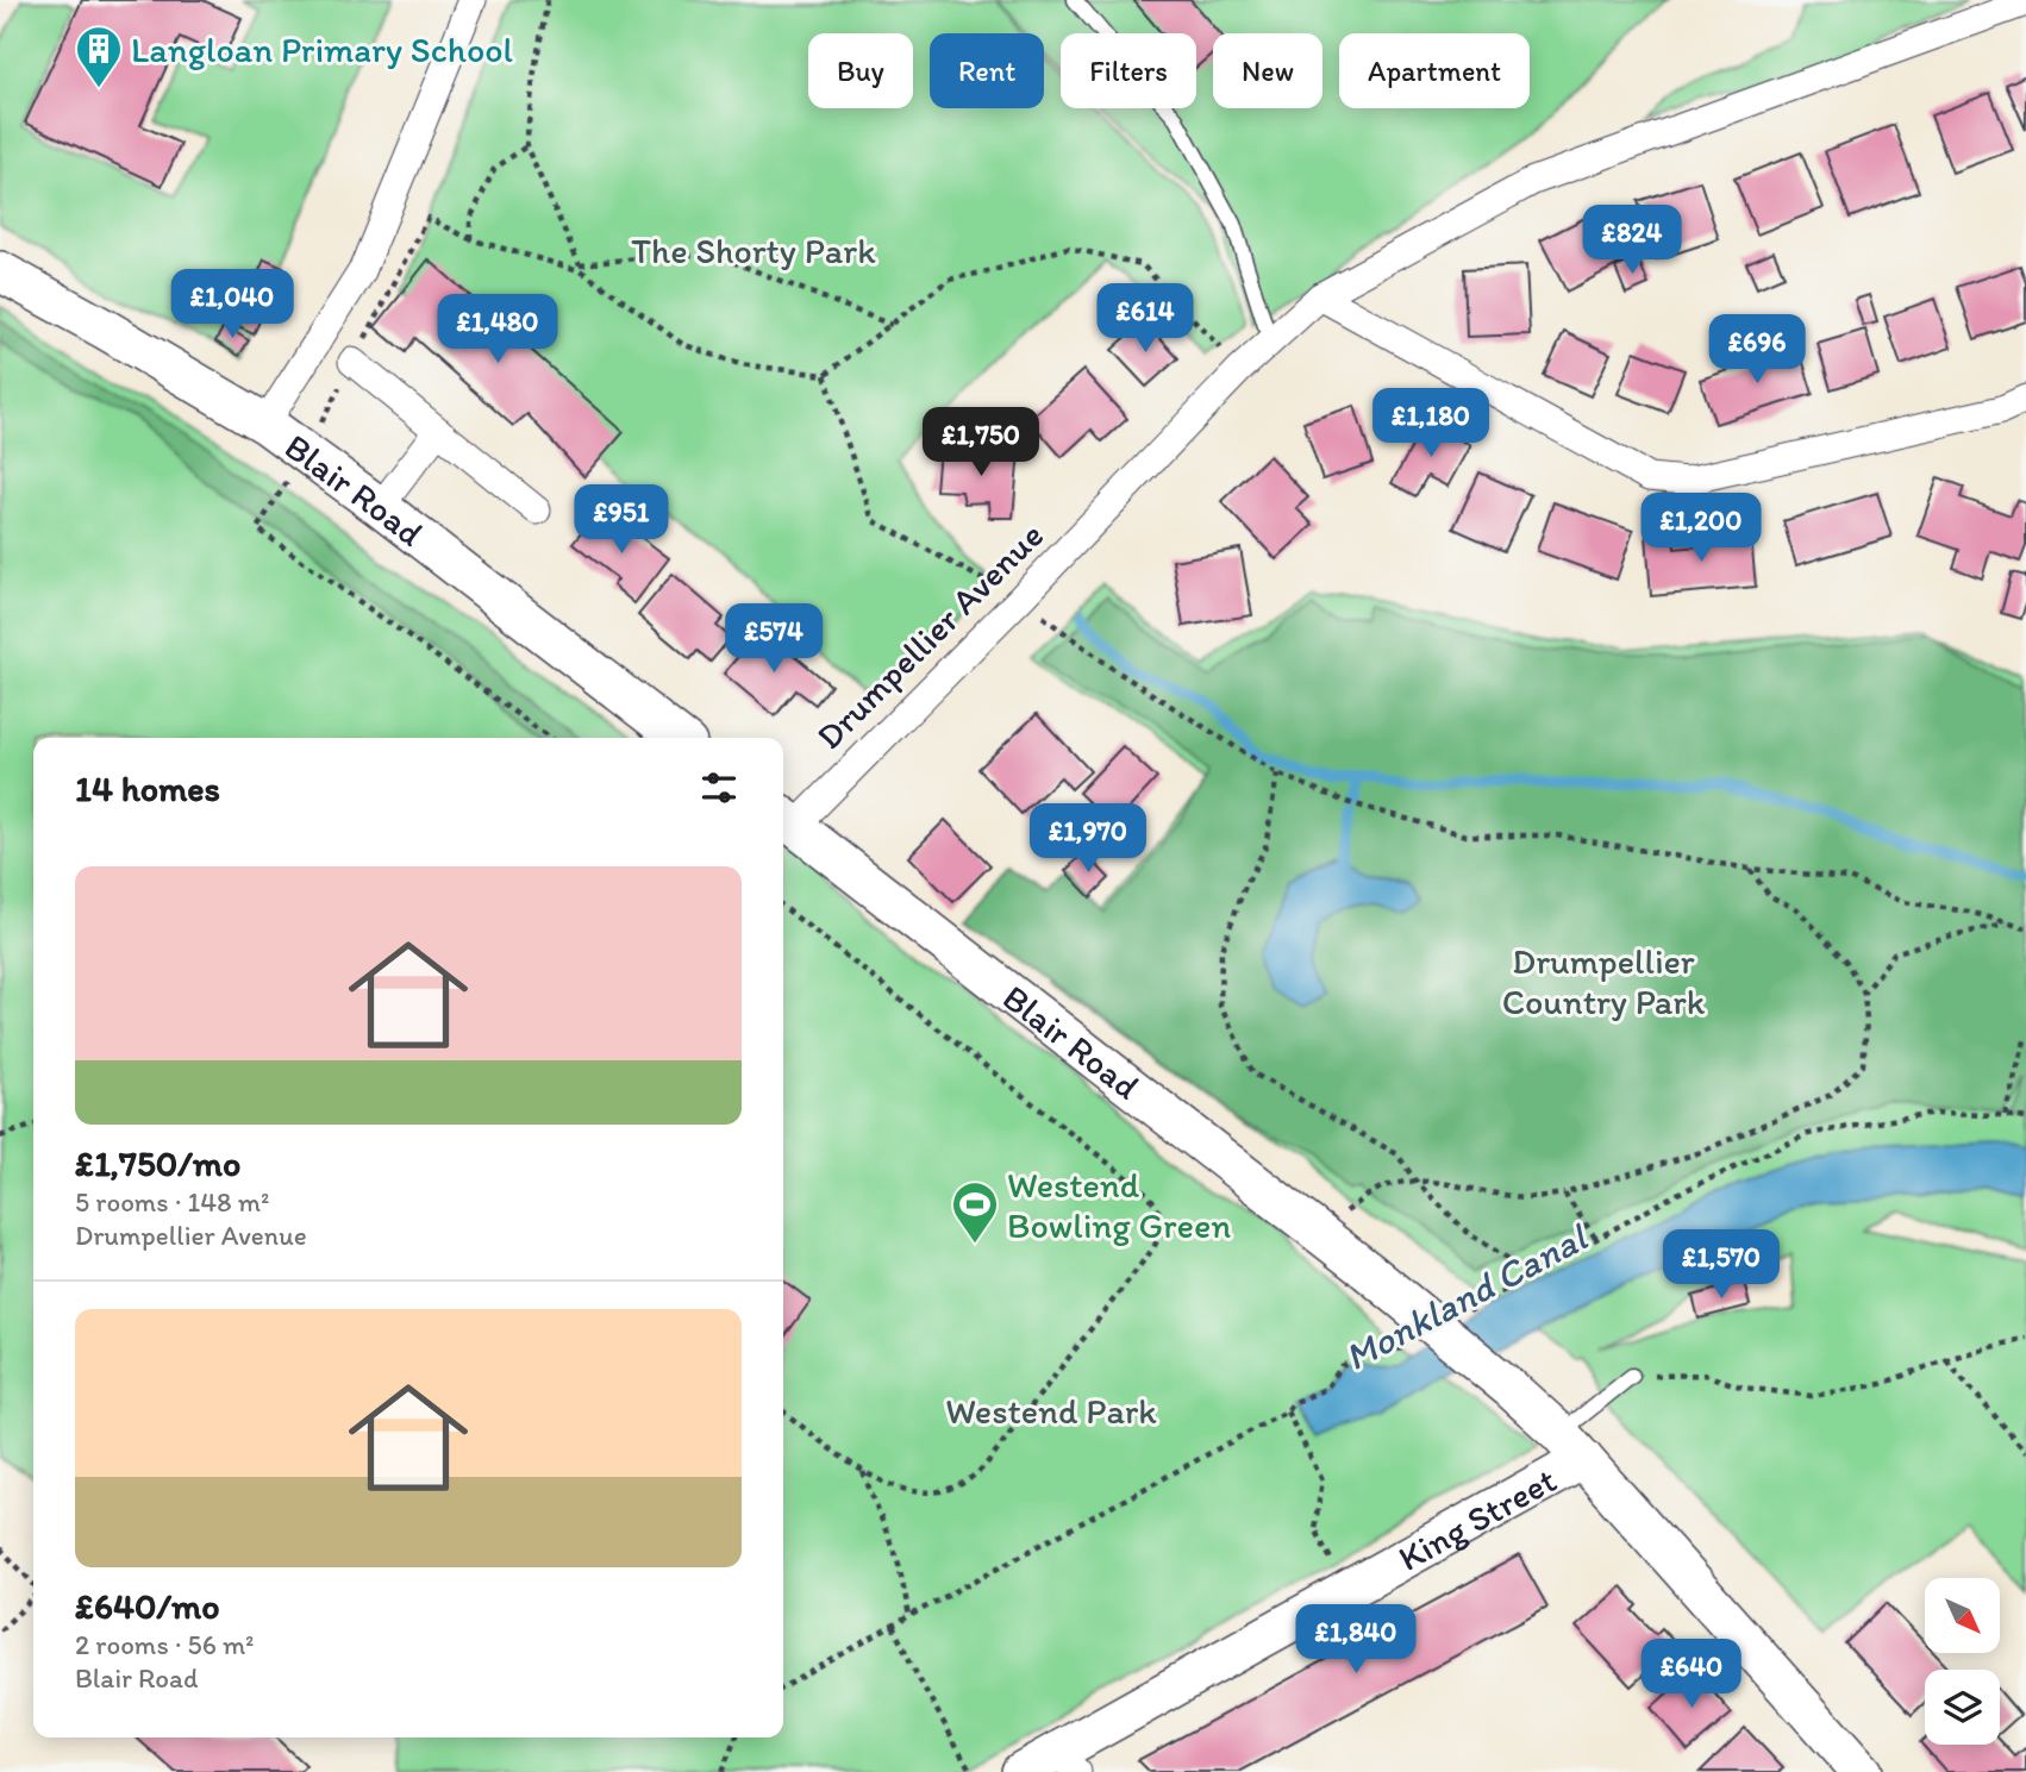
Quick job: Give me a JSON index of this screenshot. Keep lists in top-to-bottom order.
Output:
{
  "streets": {
    "street": ["Blair Road", "Drumpellier Avenue", "King Street"]
  },
  "crossings": [
    ["Blair Road", "Drumpellier Avenue"],
    ["Blair Road", "King Street"]
  ],
  "water": ["Monkland Canal"],
  "parks": ["The Shorty Park", "Drumpellier Country Park", "Westend Park"],
  "places": {
    "building": ["Langloan Primary School"],
    "sports": ["Westend Bowling Green"]
  },
  "north": "bottom right",
  "page": {
    "chip": [
      "Buy",
      "Rent",
      "Filters",
      "New",
      "Apartment"
    ],
    "price": [
      "£824",
      "£1,040",
      "£614",
      "£1,480",
      "£696",
      "£1,180",
      "£1,750",
      "£951",
      "£1,200",
      "£574",
      "£1,970",
      "£1,570",
      "£1,840",
      "£640"
    ],
    "heading": "14 homes",
    "list": [
      {
        "name": "£1,750/mo",
        "note": "5 rooms · 148 m² · Drumpellier Avenue"
      },
      {
        "name": "£640/mo",
        "note": "2 rooms · 56 m² · Blair Road"
      }
    ]
  }
}
